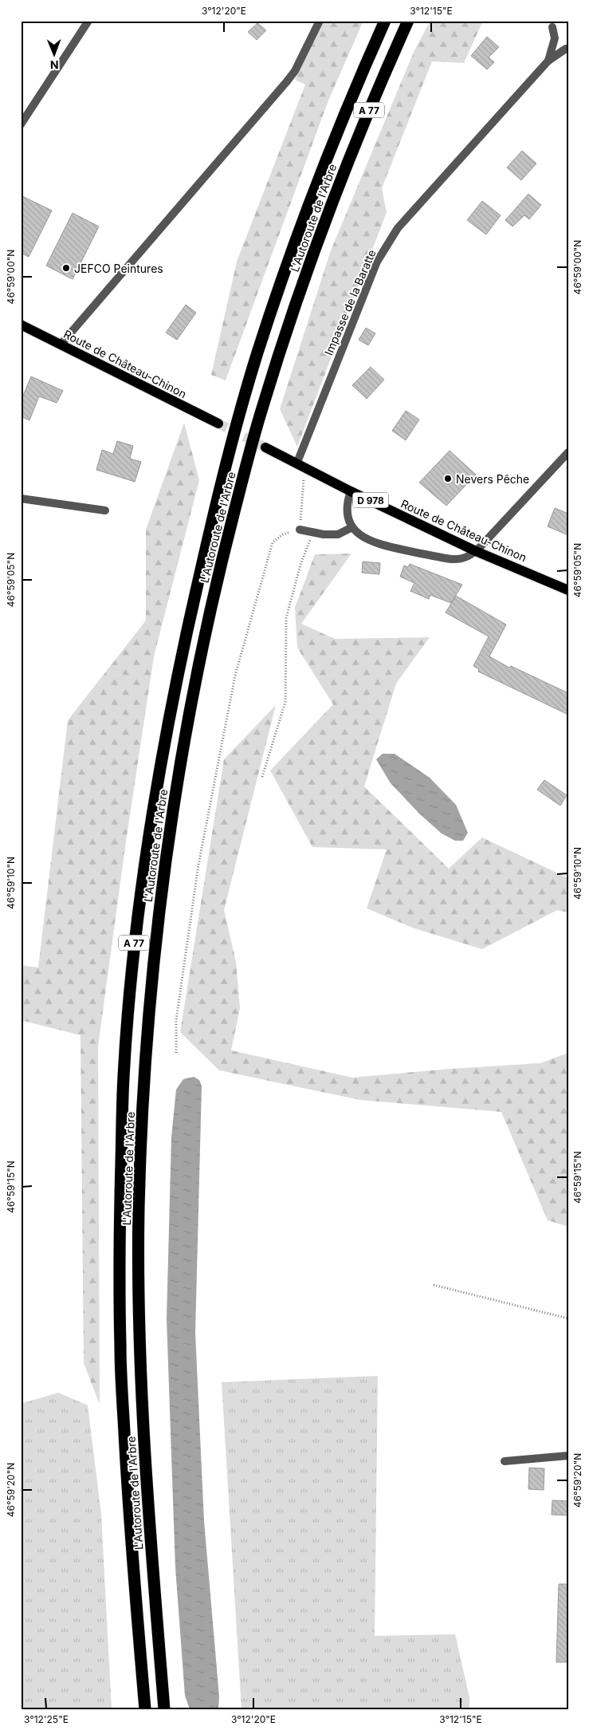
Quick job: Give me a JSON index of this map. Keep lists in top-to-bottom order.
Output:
{
  "streets": {
    "highway": ["A 77", "L'Autoroute de l'Arbre"],
    "main road": ["Route de Château-Chinon", "D 978"],
    "street": ["Impasse de la Baratte"]
  },
  "crossings": [
    ["Impasse de la Baratte", "Route de Château-Chinon"]
  ],
  "places": ["JEFCO Peintures", "Nevers Pêche"],
  "north": "bottom",
  "coordinates": [
    "3°12'20\"E",
    "3°12'15\"E",
    "46°59'00\"N",
    "46°59'05\"N",
    "46°59'10\"N",
    "46°59'15\"N",
    "46°59'20\"N",
    "3°12'25\"E"
  ]
}
